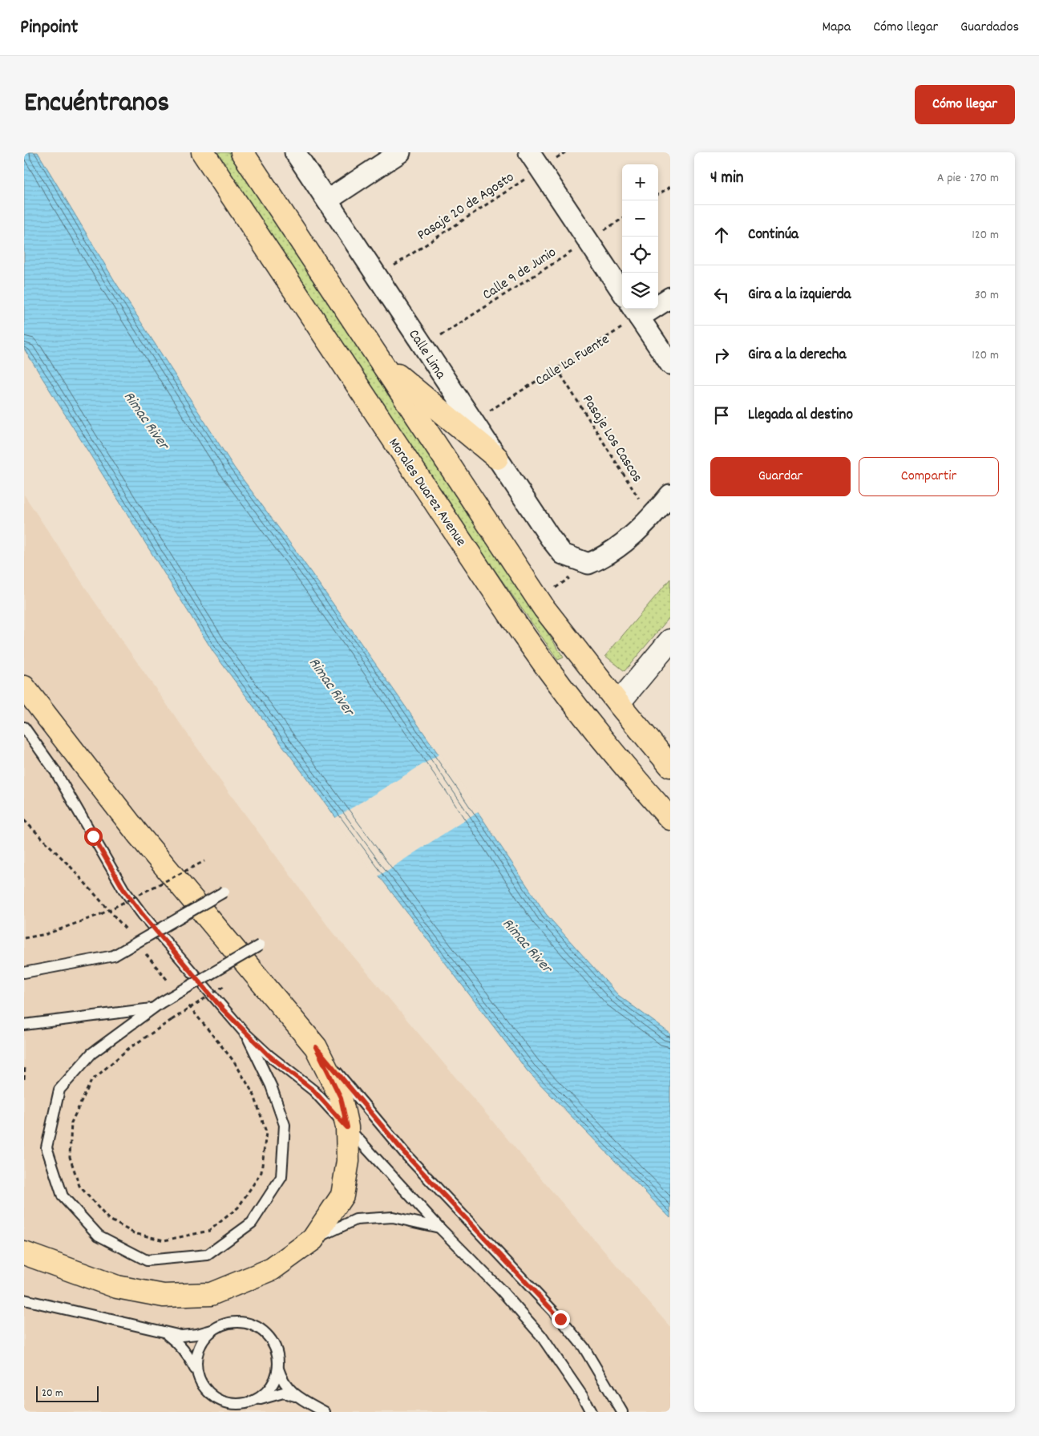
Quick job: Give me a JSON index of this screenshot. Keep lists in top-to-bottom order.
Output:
{
  "streets": {
    "main road": ["Morales Duarez Avenue"],
    "street": ["Calle Lima"],
    "path": [
      "Pasaje 20 de Agosto",
      "Calle 9 de Junio",
      "Calle La Fuente",
      "Pasaje Los Cascos"
    ]
  },
  "crossings": [
    ["Pasaje 20 de Agosto", "Calle Lima"],
    ["Calle 9 de Junio", "Calle Lima"],
    ["Calle Lima", "Calle La Fuente"],
    ["Calle La Fuente", "Pasaje Los Cascos"]
  ],
  "water": ["Rimac River"],
  "scale_bar": "20 m",
  "page": {
    "header": "Pinpoint",
    "nav": ["Mapa", "Cómo llegar", "Guardados"],
    "title": "Encuéntranos",
    "buttons": [
      "Cómo llegar",
      ["Guardar", "Compartir"]
    ],
    "heading": ["4 min", "A pie · 270 m"],
    "map_buttons": ["+", "−"],
    "list": [
      ["Continúa", "120 m"],
      ["Gira a la izquierda", "30 m"],
      ["Gira a la derecha", "120 m"],
      "Llegada al destino"
    ],
    "scale": "20 m"
  }
}
